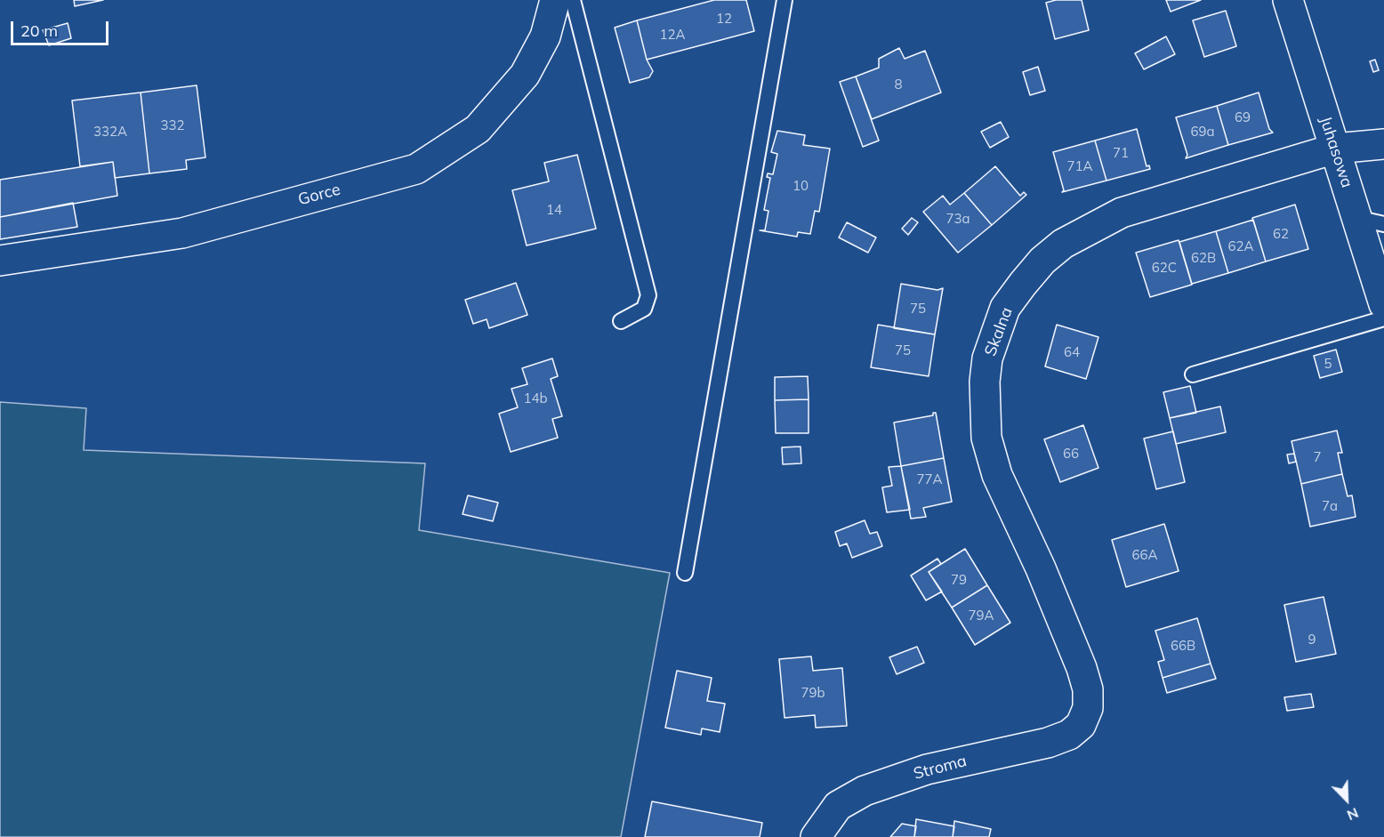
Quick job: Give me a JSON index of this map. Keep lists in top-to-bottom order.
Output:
{
  "streets": {
    "street": [
      "Juhasowa",
      "Gorce",
      "Skalna",
      "Stroma"
    ]
  },
  "crossings": [
    ["Juhasowa", "Skalna"],
    ["Skalna", "Stroma"]
  ],
  "house_numbers": [
    "12",
    "12A",
    "8",
    "69",
    "332",
    "332A",
    "69a",
    "71",
    "71A",
    "10",
    "14",
    "73a",
    "62",
    "62A",
    "62B",
    "62C",
    "75",
    "75",
    "64",
    "5",
    "14b",
    "66",
    "7",
    "77A",
    "7a",
    "66A",
    "79",
    "79A",
    "9",
    "66B",
    "79b"
  ],
  "scale_bar": "20 m",
  "north": "bottom right"
}
